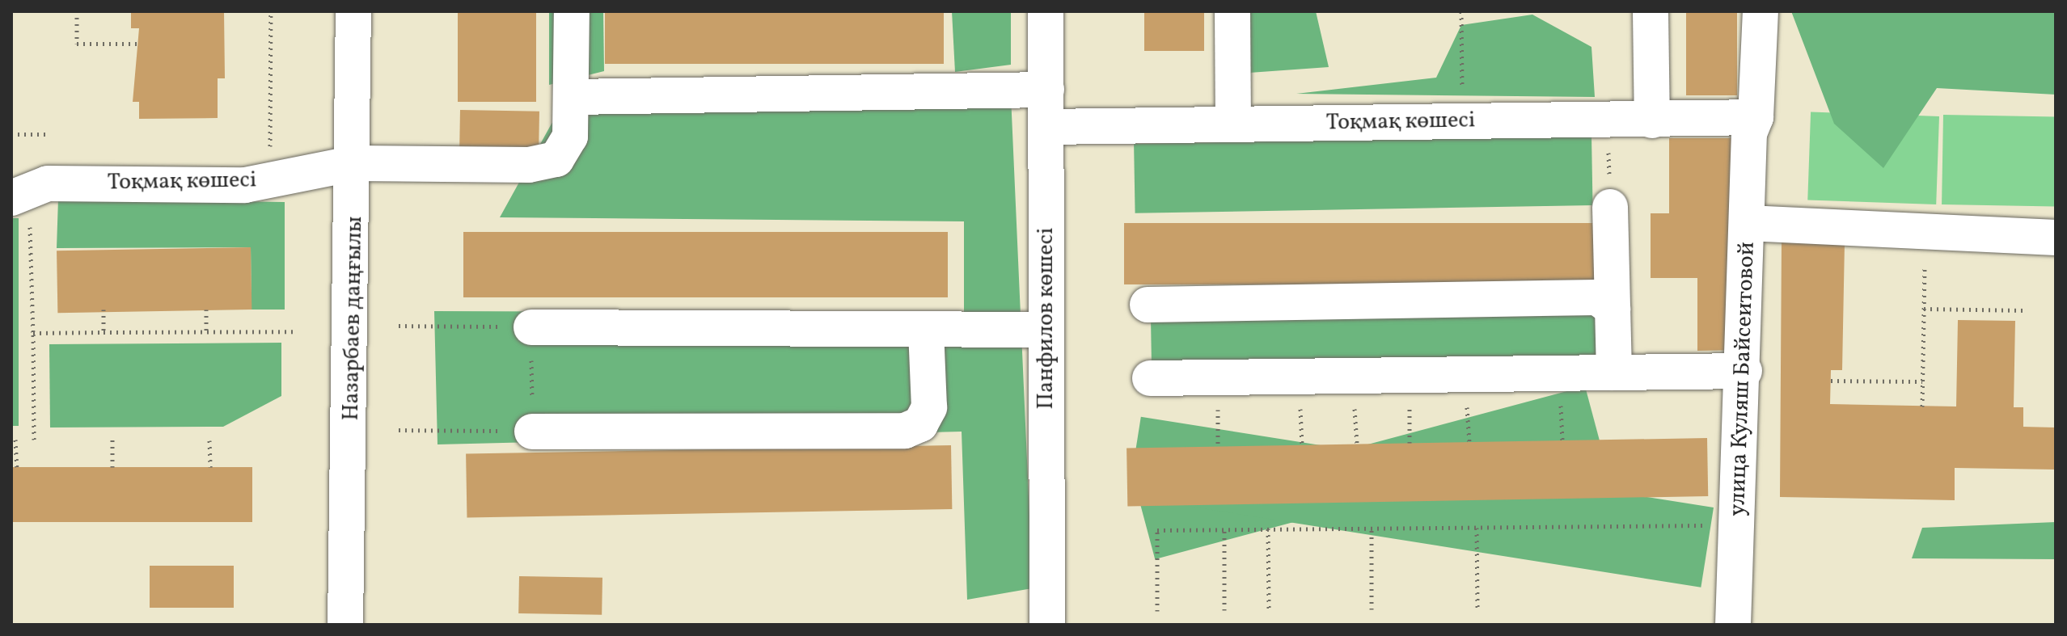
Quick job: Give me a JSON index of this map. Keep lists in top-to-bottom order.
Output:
{
  "streets": {
    "street": [
      "Тоқмақ көшесі",
      "Назарбаев даңғылы",
      "Панфилов көшесі",
      "улица Куляш Байсеитовой"
    ]
  },
  "crossings": [
    ["Тоқмақ көшесі", "Назарбаев даңғылы"],
    ["Тоқмақ көшесі", "Панфилов көшесі"],
    ["Тоқмақ көшесі", "улица Куляш Байсеитовой"]
  ]
}
